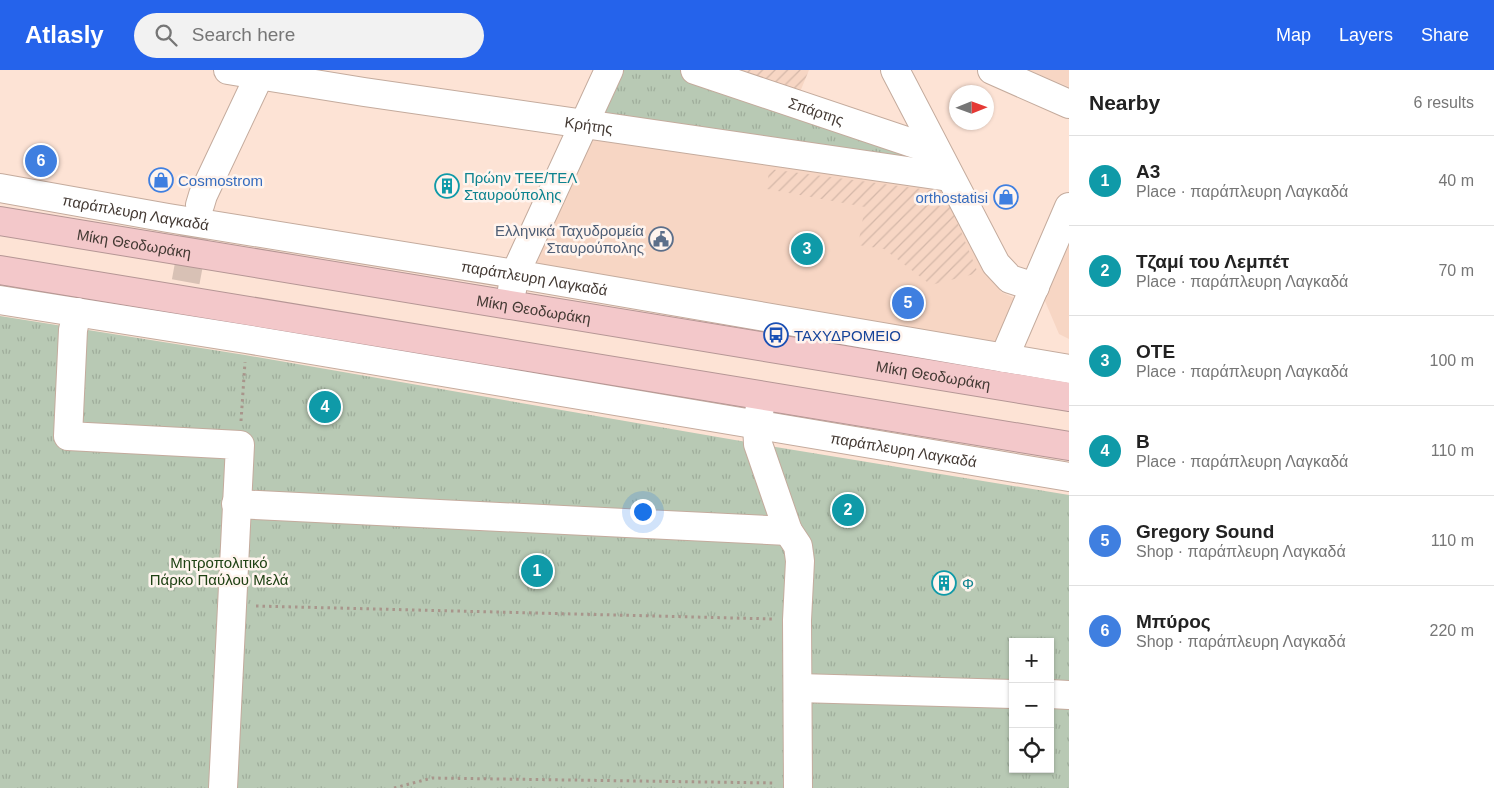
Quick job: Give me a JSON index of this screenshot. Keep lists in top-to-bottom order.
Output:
{
  "streets": {
    "highway": ["Μίκη Θεοδωράκη"],
    "street": ["Σπάρτης", "Κρήτης", "παράπλευρη Λαγκαδά"]
  },
  "parks": ["Μητροπολιτικό Πάρκο Παύλου Μελά"],
  "places": {
    "shop": ["Cosmostrom", "orthostatisi"],
    "building": ["Πρώην ΤΕΕ/ΤΕΛ Σταυρούπολης", "Φ"],
    "public building": ["Ελληνικά Ταχυδρομεία Σταυρούπολης"],
    "bus stop": ["ΤΑΧΥΔΡΟΜΕΙΟ"]
  },
  "north": "right",
  "page": {
    "header": "Atlasly",
    "search": "Search here",
    "nav": ["Map", "Layers", "Share"],
    "heading": ["Nearby", "6 results"],
    "list": [
      {
        "mark": "1",
        "name": "Α3",
        "note": "Place · παράπλευρη Λαγκαδά",
        "value": "40 m"
      },
      {
        "mark": "2",
        "name": "Τζαμί του Λεμπέτ",
        "note": "Place · παράπλευρη Λαγκαδά",
        "value": "70 m"
      },
      {
        "mark": "3",
        "name": "ΟΤΕ",
        "note": "Place · παράπλευρη Λαγκαδά",
        "value": "100 m"
      },
      {
        "mark": "4",
        "name": "Β",
        "note": "Place · παράπλευρη Λαγκαδά",
        "value": "110 m"
      },
      {
        "mark": "5",
        "name": "Gregory Sound",
        "note": "Shop · παράπλευρη Λαγκαδά",
        "value": "110 m"
      },
      {
        "mark": "6",
        "name": "Μπύρος",
        "note": "Shop · παράπλευρη Λαγκαδά",
        "value": "220 m"
      }
    ],
    "pins": [
      "6",
      "3",
      "5",
      "4",
      "2",
      "1"
    ],
    "map_buttons": ["+", "−"]
  }
}
